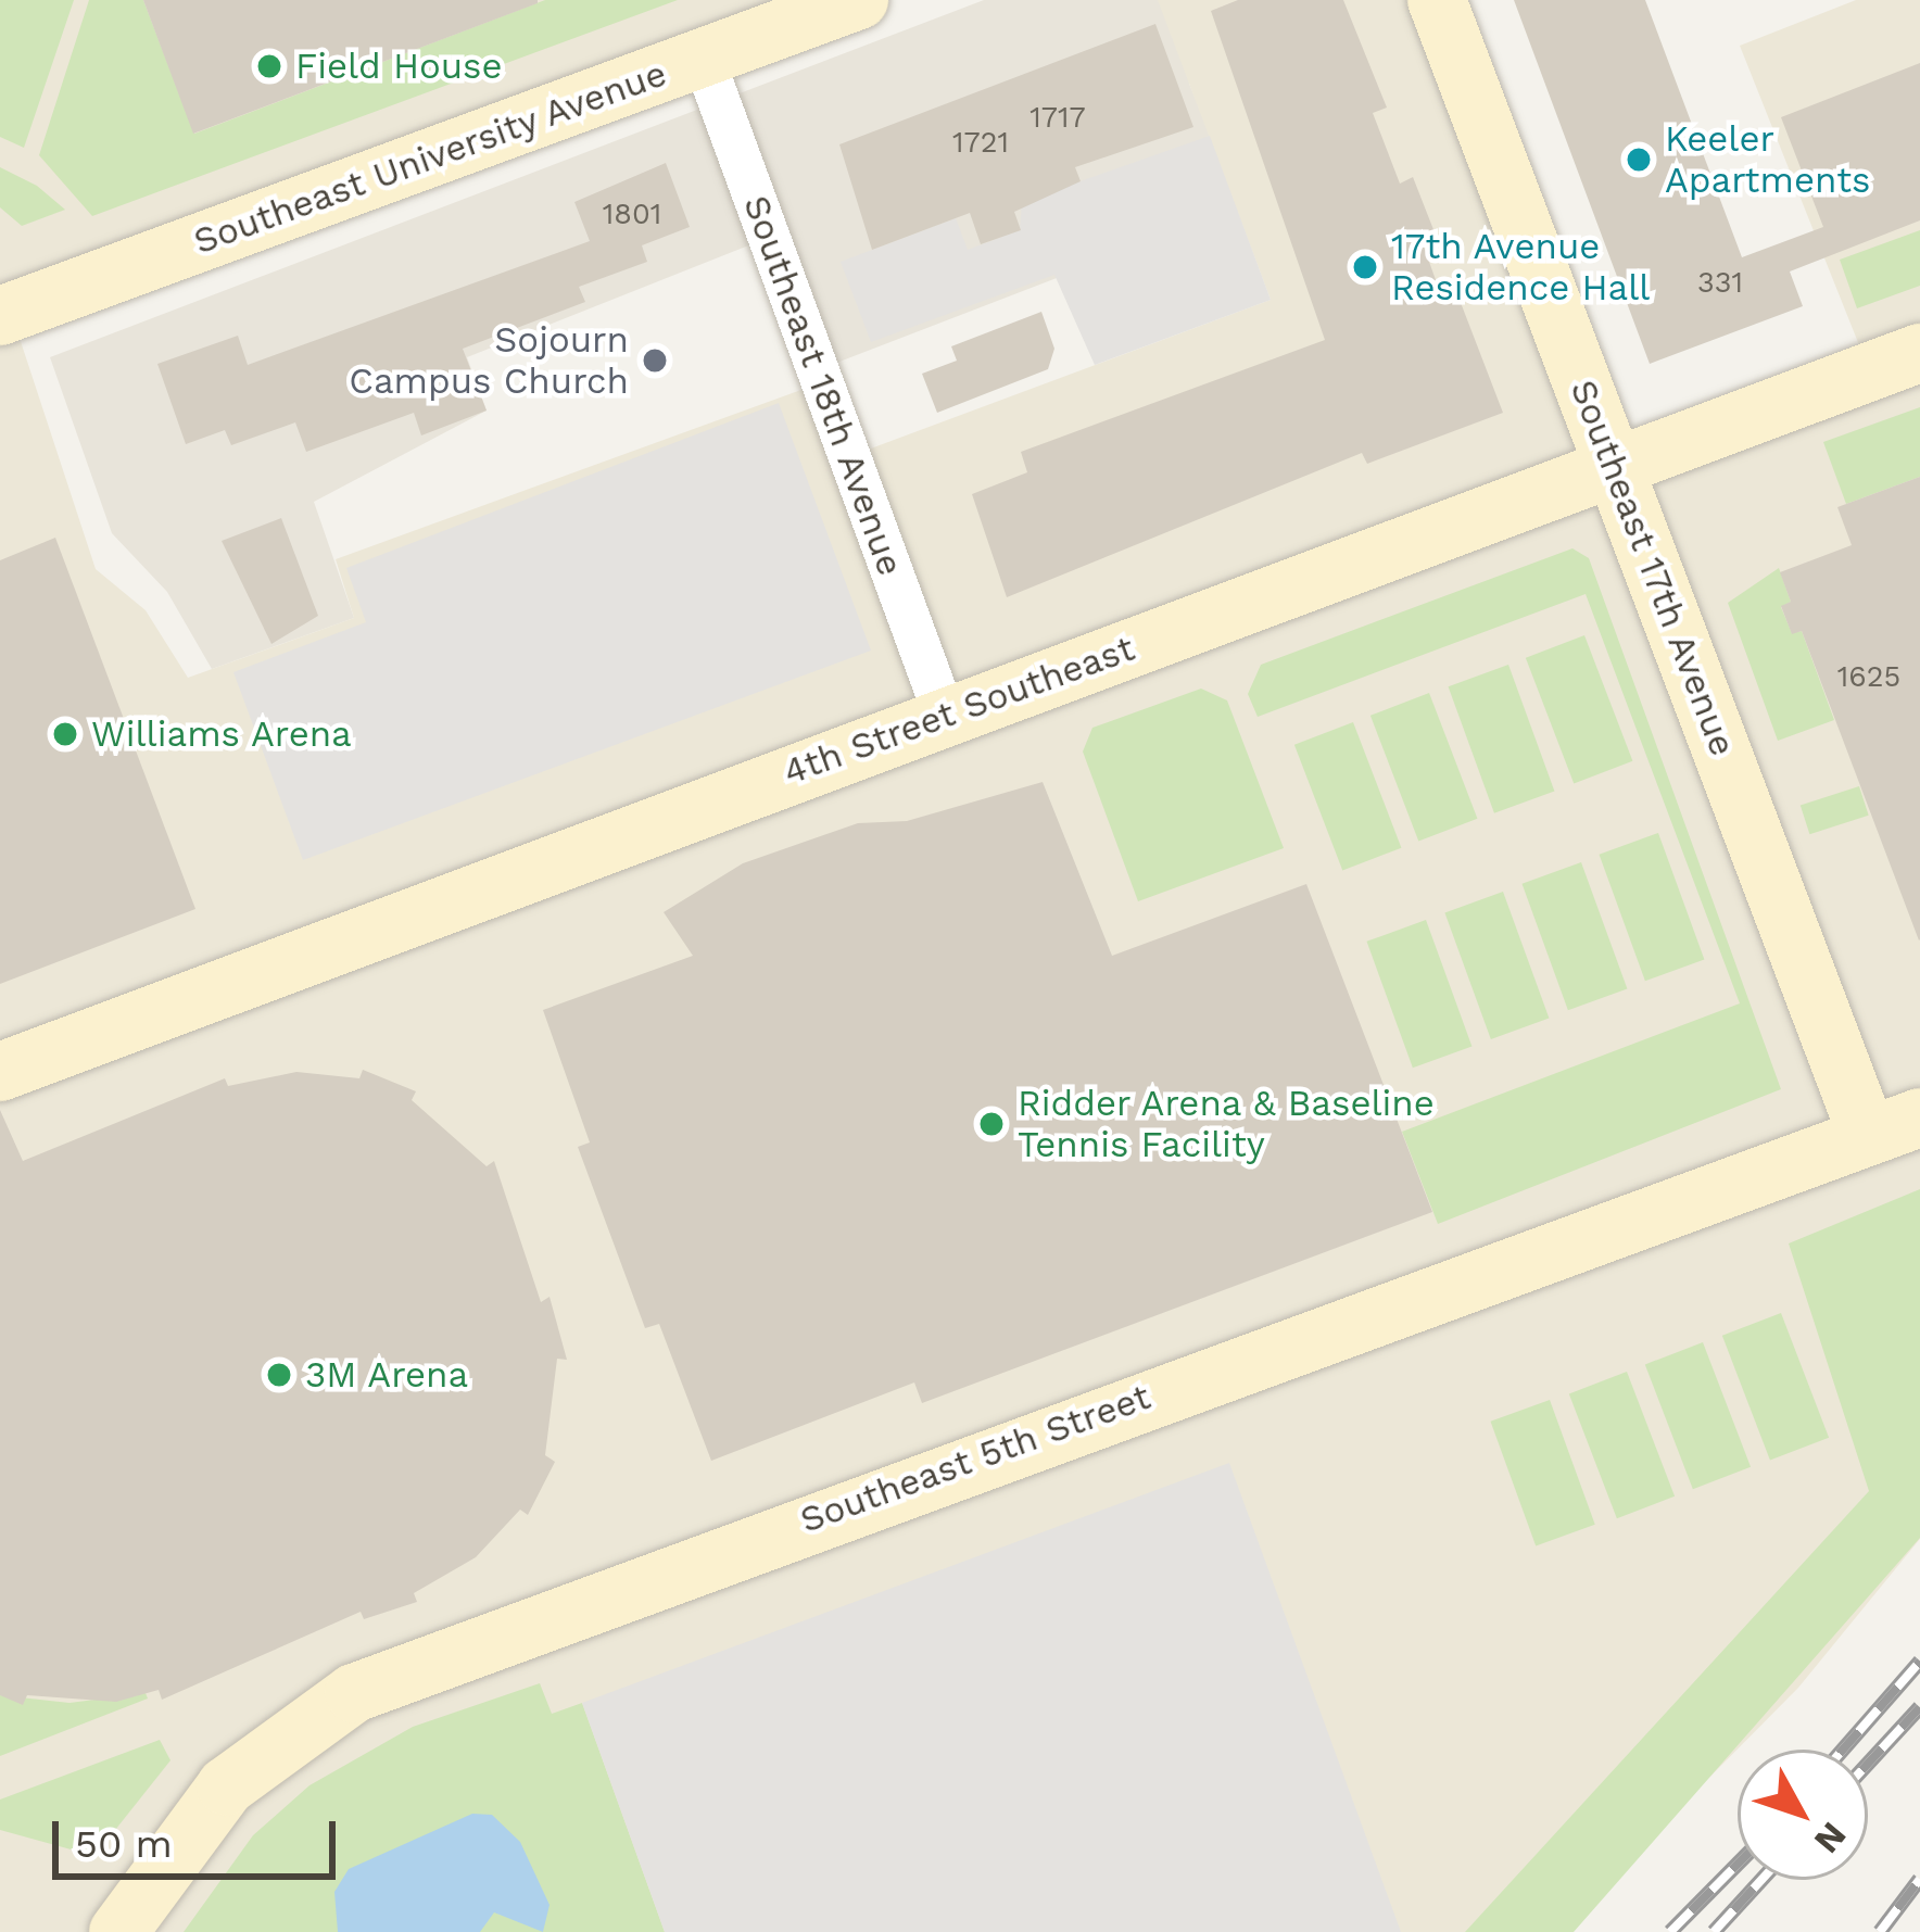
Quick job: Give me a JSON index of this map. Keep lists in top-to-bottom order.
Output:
{
  "streets": {
    "street": [
      "Southeast University Avenue",
      "Southeast 18th Avenue",
      "Southeast 17th Avenue",
      "4th Street Southeast",
      "Southeast 5th Street"
    ]
  },
  "crossings": [
    ["Southeast University Avenue", "Southeast 18th Avenue"],
    ["Southeast 18th Avenue", "4th Street Southeast"],
    ["Southeast 17th Avenue", "4th Street Southeast"],
    ["Southeast 17th Avenue", "Southeast 5th Street"]
  ],
  "places": [
    "Field House",
    "Keeler Apartments",
    "17th Avenue Residence Hall",
    "Sojourn Campus Church",
    "Williams Arena",
    "Ridder Arena & Baseline Tennis Facility",
    "3M Arena"
  ],
  "house_numbers": [
    "1717",
    "1721",
    "1801",
    "331",
    "1625"
  ],
  "scale_bar": "50 m",
  "north": "bottom right"
}
